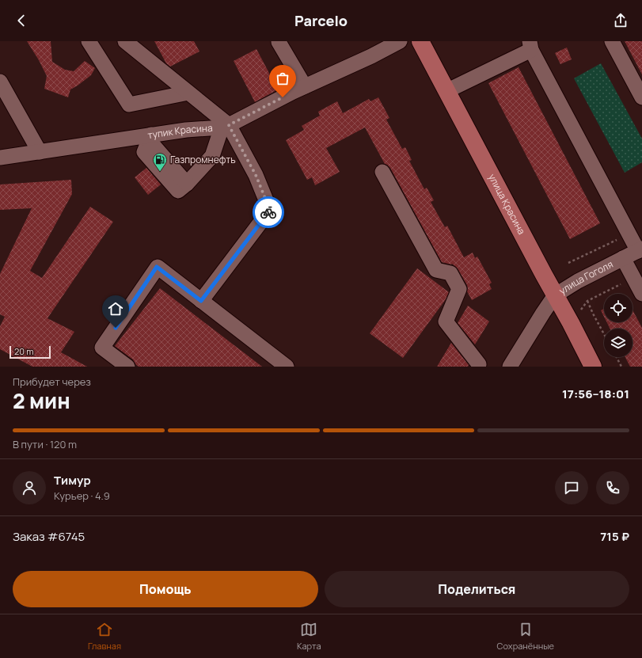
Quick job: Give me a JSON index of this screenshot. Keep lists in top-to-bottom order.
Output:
{
  "streets": {
    "main road": ["улица Красина"],
    "street": ["тупик Красина", "улица Гоголя"]
  },
  "crossings": [
    ["улица Красина", "улица Гоголя"]
  ],
  "places": {
    "fuel station": ["Газпромнефть"]
  },
  "scale_bar": "20 m",
  "page": {
    "header": "Parcelo",
    "scale": "20 m",
    "heading": ["2 мин", "Прибудет через", "17:56–18:01"],
    "panel": [
      "Тимур",
      "Курьер · 4.9",
      "Заказ #6745",
      "715 ₽"
    ],
    "bar": "В пути · 120 m",
    "buttons": ["Помощь", "Поделиться"],
    "tabs": ["Главная", "Карта", "Сохранённые"]
  }
}
